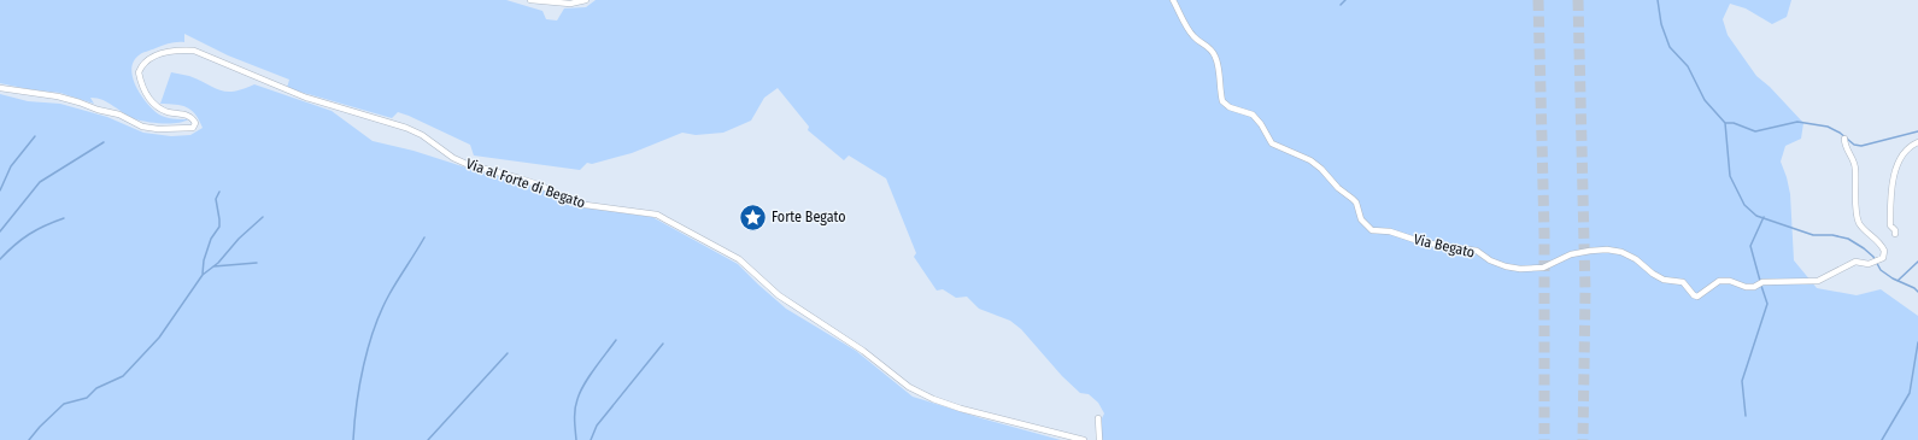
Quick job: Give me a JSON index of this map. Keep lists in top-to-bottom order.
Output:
{
  "streets": {
    "street": ["Via al Forte di Begato", "Via Begato"]
  },
  "places": {
    "place": ["Forte Begato"]
  }
}
